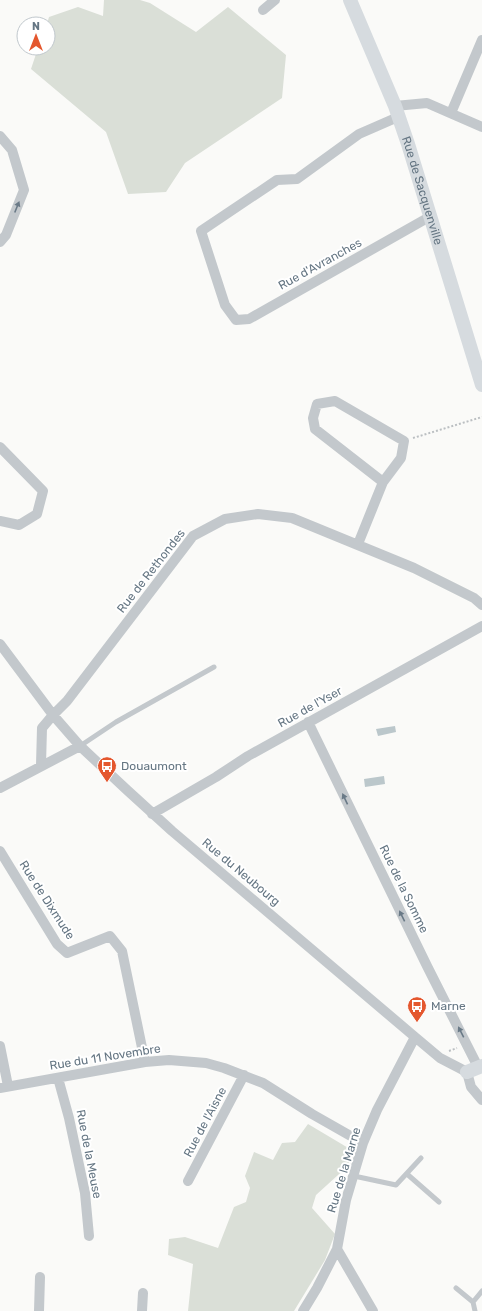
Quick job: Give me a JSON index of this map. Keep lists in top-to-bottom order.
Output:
{
  "streets": {
    "street": [
      "Rue de Sacquenville",
      "Rue d'Avranches",
      "Rue de Rethondes",
      "Rue de l'Yser",
      "Rue du Neubourg",
      "Rue de la Somme",
      "Rue de Dixmude",
      "Rue du 11 Novembre",
      "Rue de l'Aisne",
      "Rue de la Meuse",
      "Rue de la Marne"
    ]
  },
  "crossings": [
    ["Rue de Sacquenville", "Rue d'Avranches"],
    ["Rue de Rethondes", "Rue du Neubourg"],
    ["Rue de l'Yser", "Rue du Neubourg"],
    ["Rue de l'Yser", "Rue de la Somme"],
    ["Rue du Neubourg", "Rue de la Somme"],
    ["Rue du Neubourg", "Rue de la Marne"],
    ["Rue de Dixmude", "Rue du 11 Novembre"],
    ["Rue du 11 Novembre", "Rue de l'Aisne"],
    ["Rue du 11 Novembre", "Rue de la Meuse"],
    ["Rue du 11 Novembre", "Rue de la Marne"]
  ],
  "one_way": ["Rue de la Somme"],
  "places": {
    "bus stop": ["Douaumont", "Marne"]
  },
  "north": "top"
}
